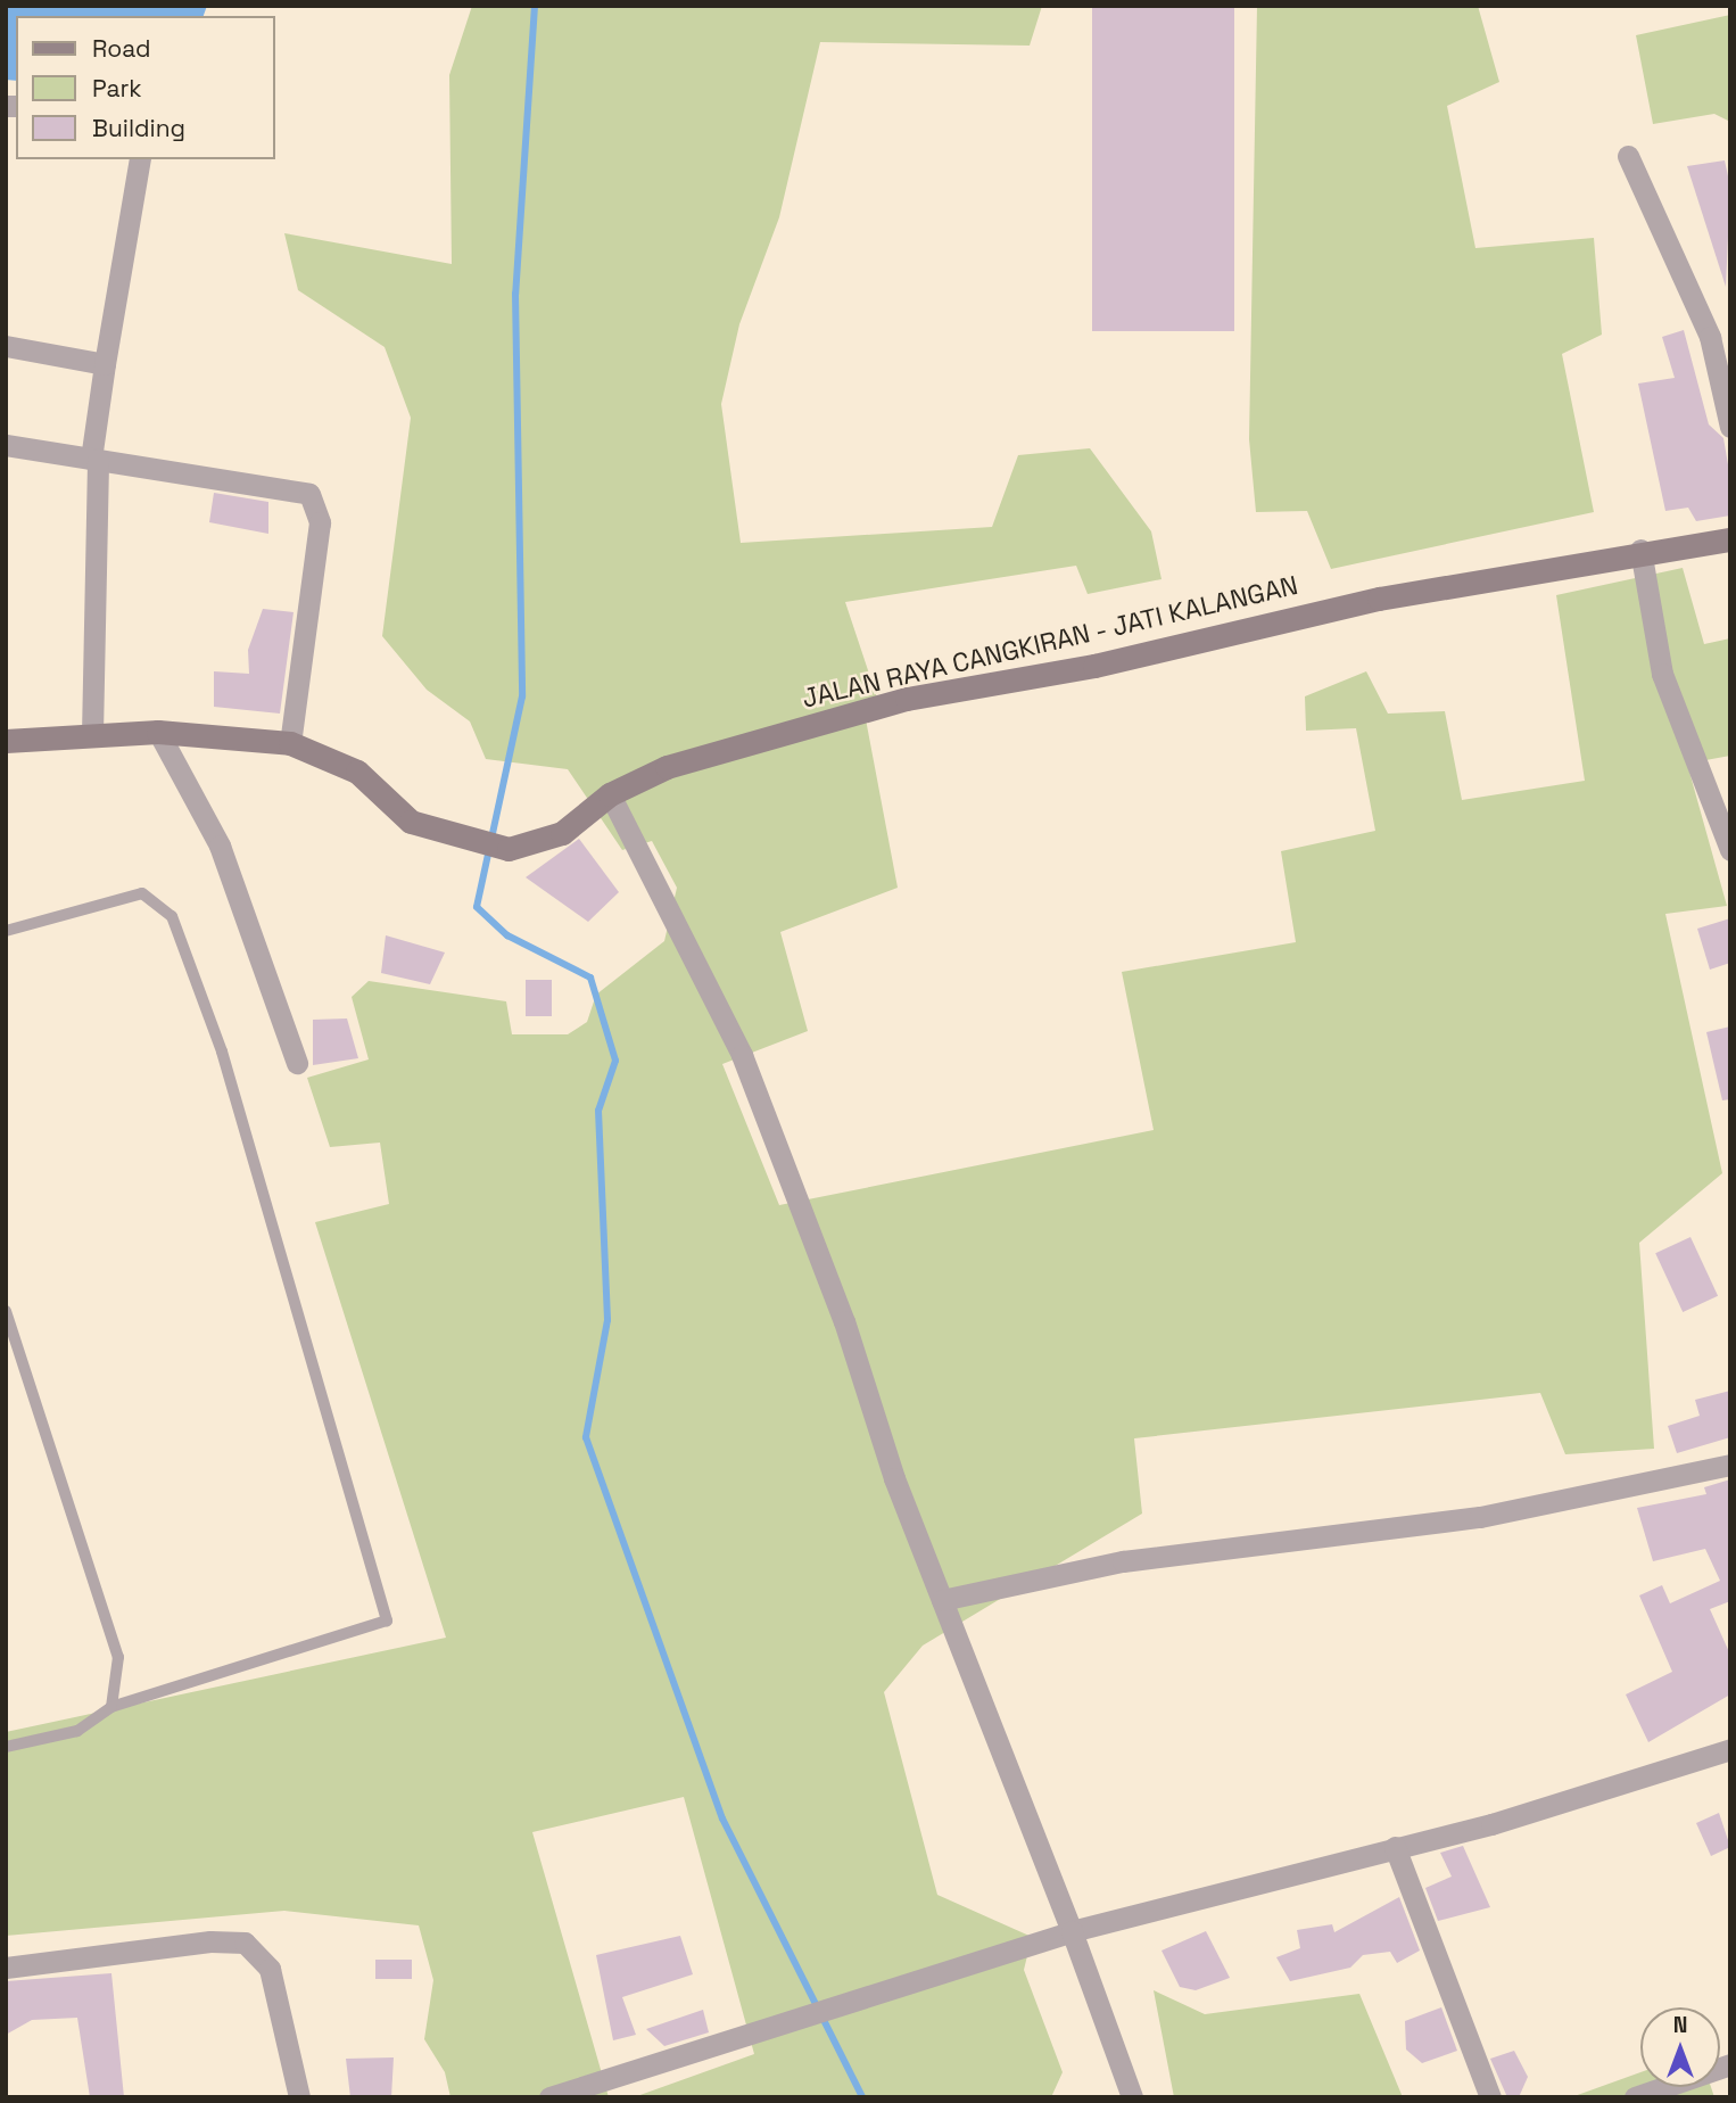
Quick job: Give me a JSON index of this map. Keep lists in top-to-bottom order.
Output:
{
  "streets": {
    "street": ["JALAN RAYA CANGKIRAN - JATI KALANGAN"]
  },
  "legend": ["Road", "Park", "Building"],
  "north": "top"
}
